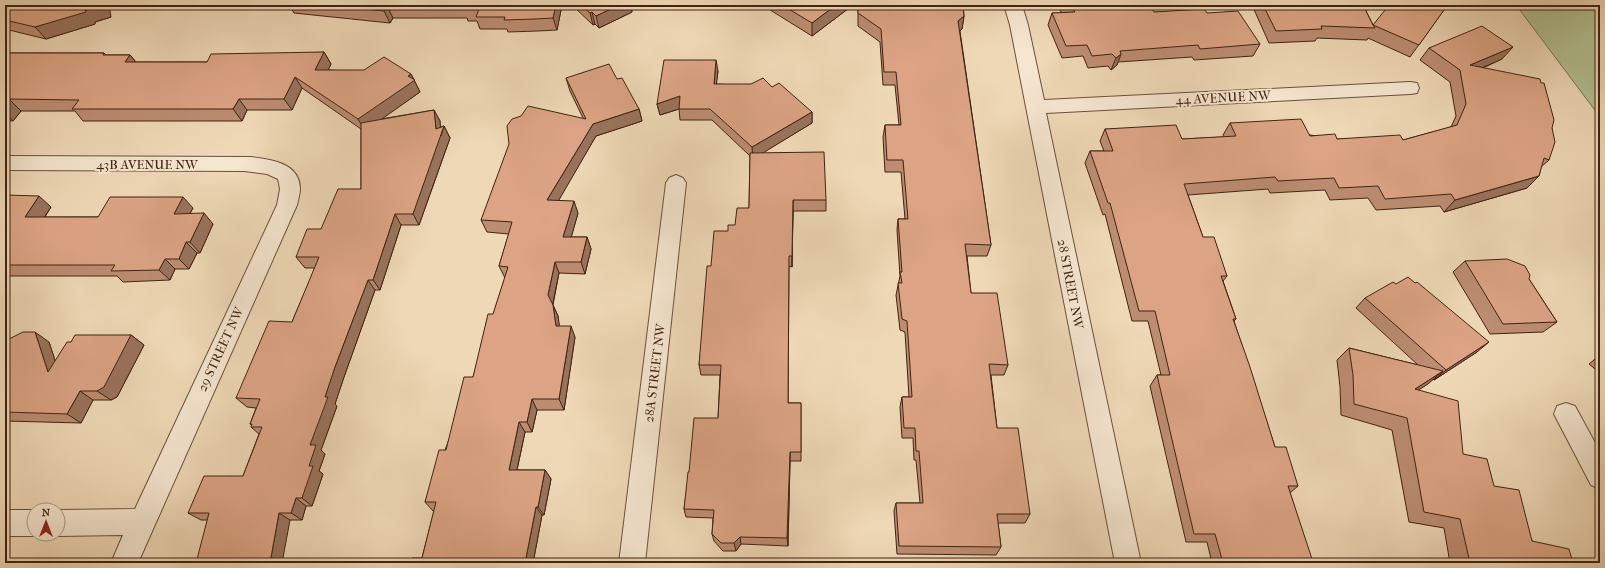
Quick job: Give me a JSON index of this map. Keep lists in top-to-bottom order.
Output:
{
  "streets": {
    "street": [
      "44 AVENUE NW",
      "43B AVENUE NW",
      "28 STREET NW",
      "29 STREET NW",
      "28A STREET NW"
    ]
  },
  "crossings": [
    ["44 AVENUE NW", "28 STREET NW"],
    ["43B AVENUE NW", "29 STREET NW"]
  ],
  "north": "top"
}
